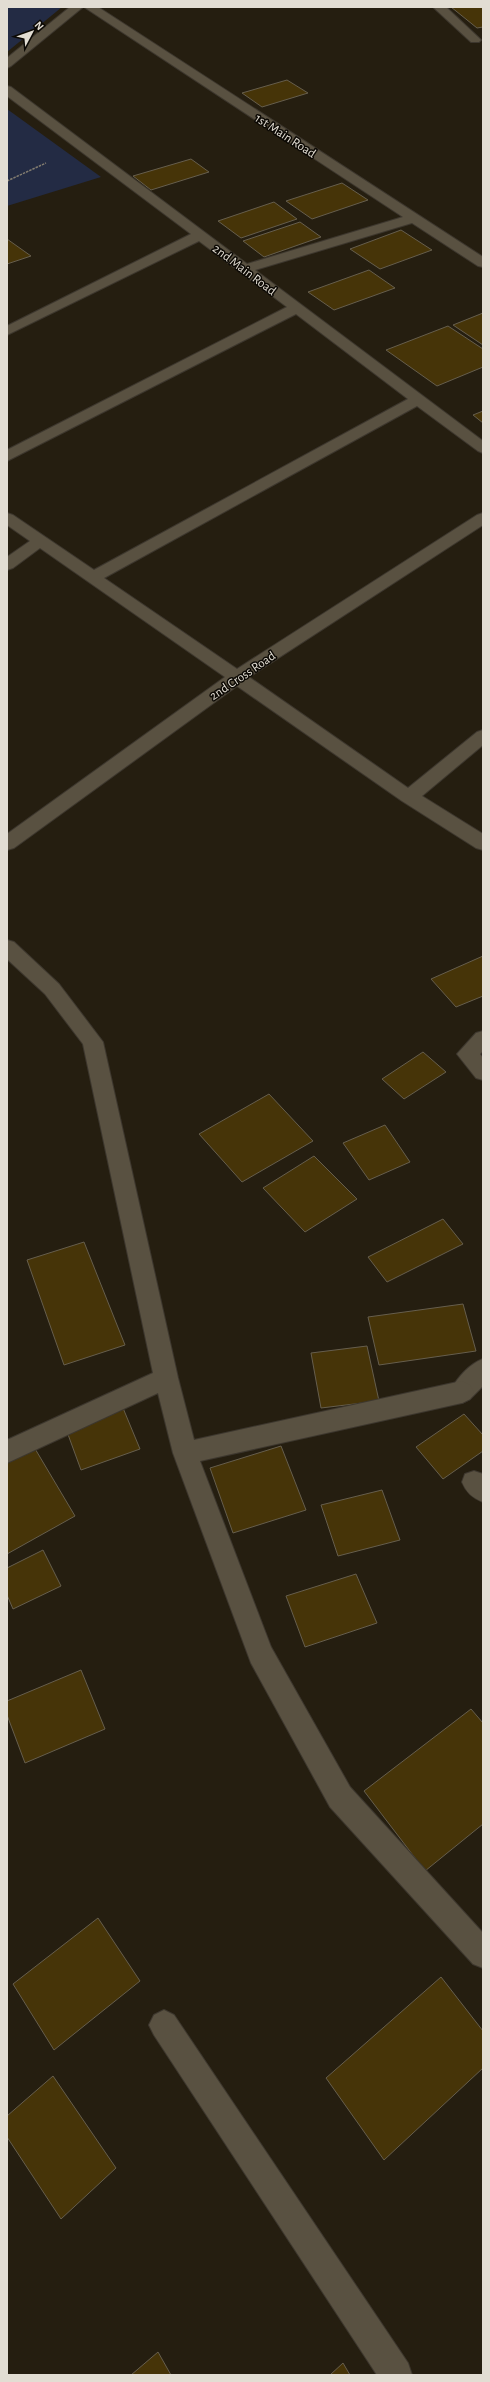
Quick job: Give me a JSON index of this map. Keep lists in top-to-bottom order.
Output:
{
  "streets": {
    "street": ["1st Main Road", "2nd Main Road", "2nd Cross Road"]
  },
  "north": "top right"
}
